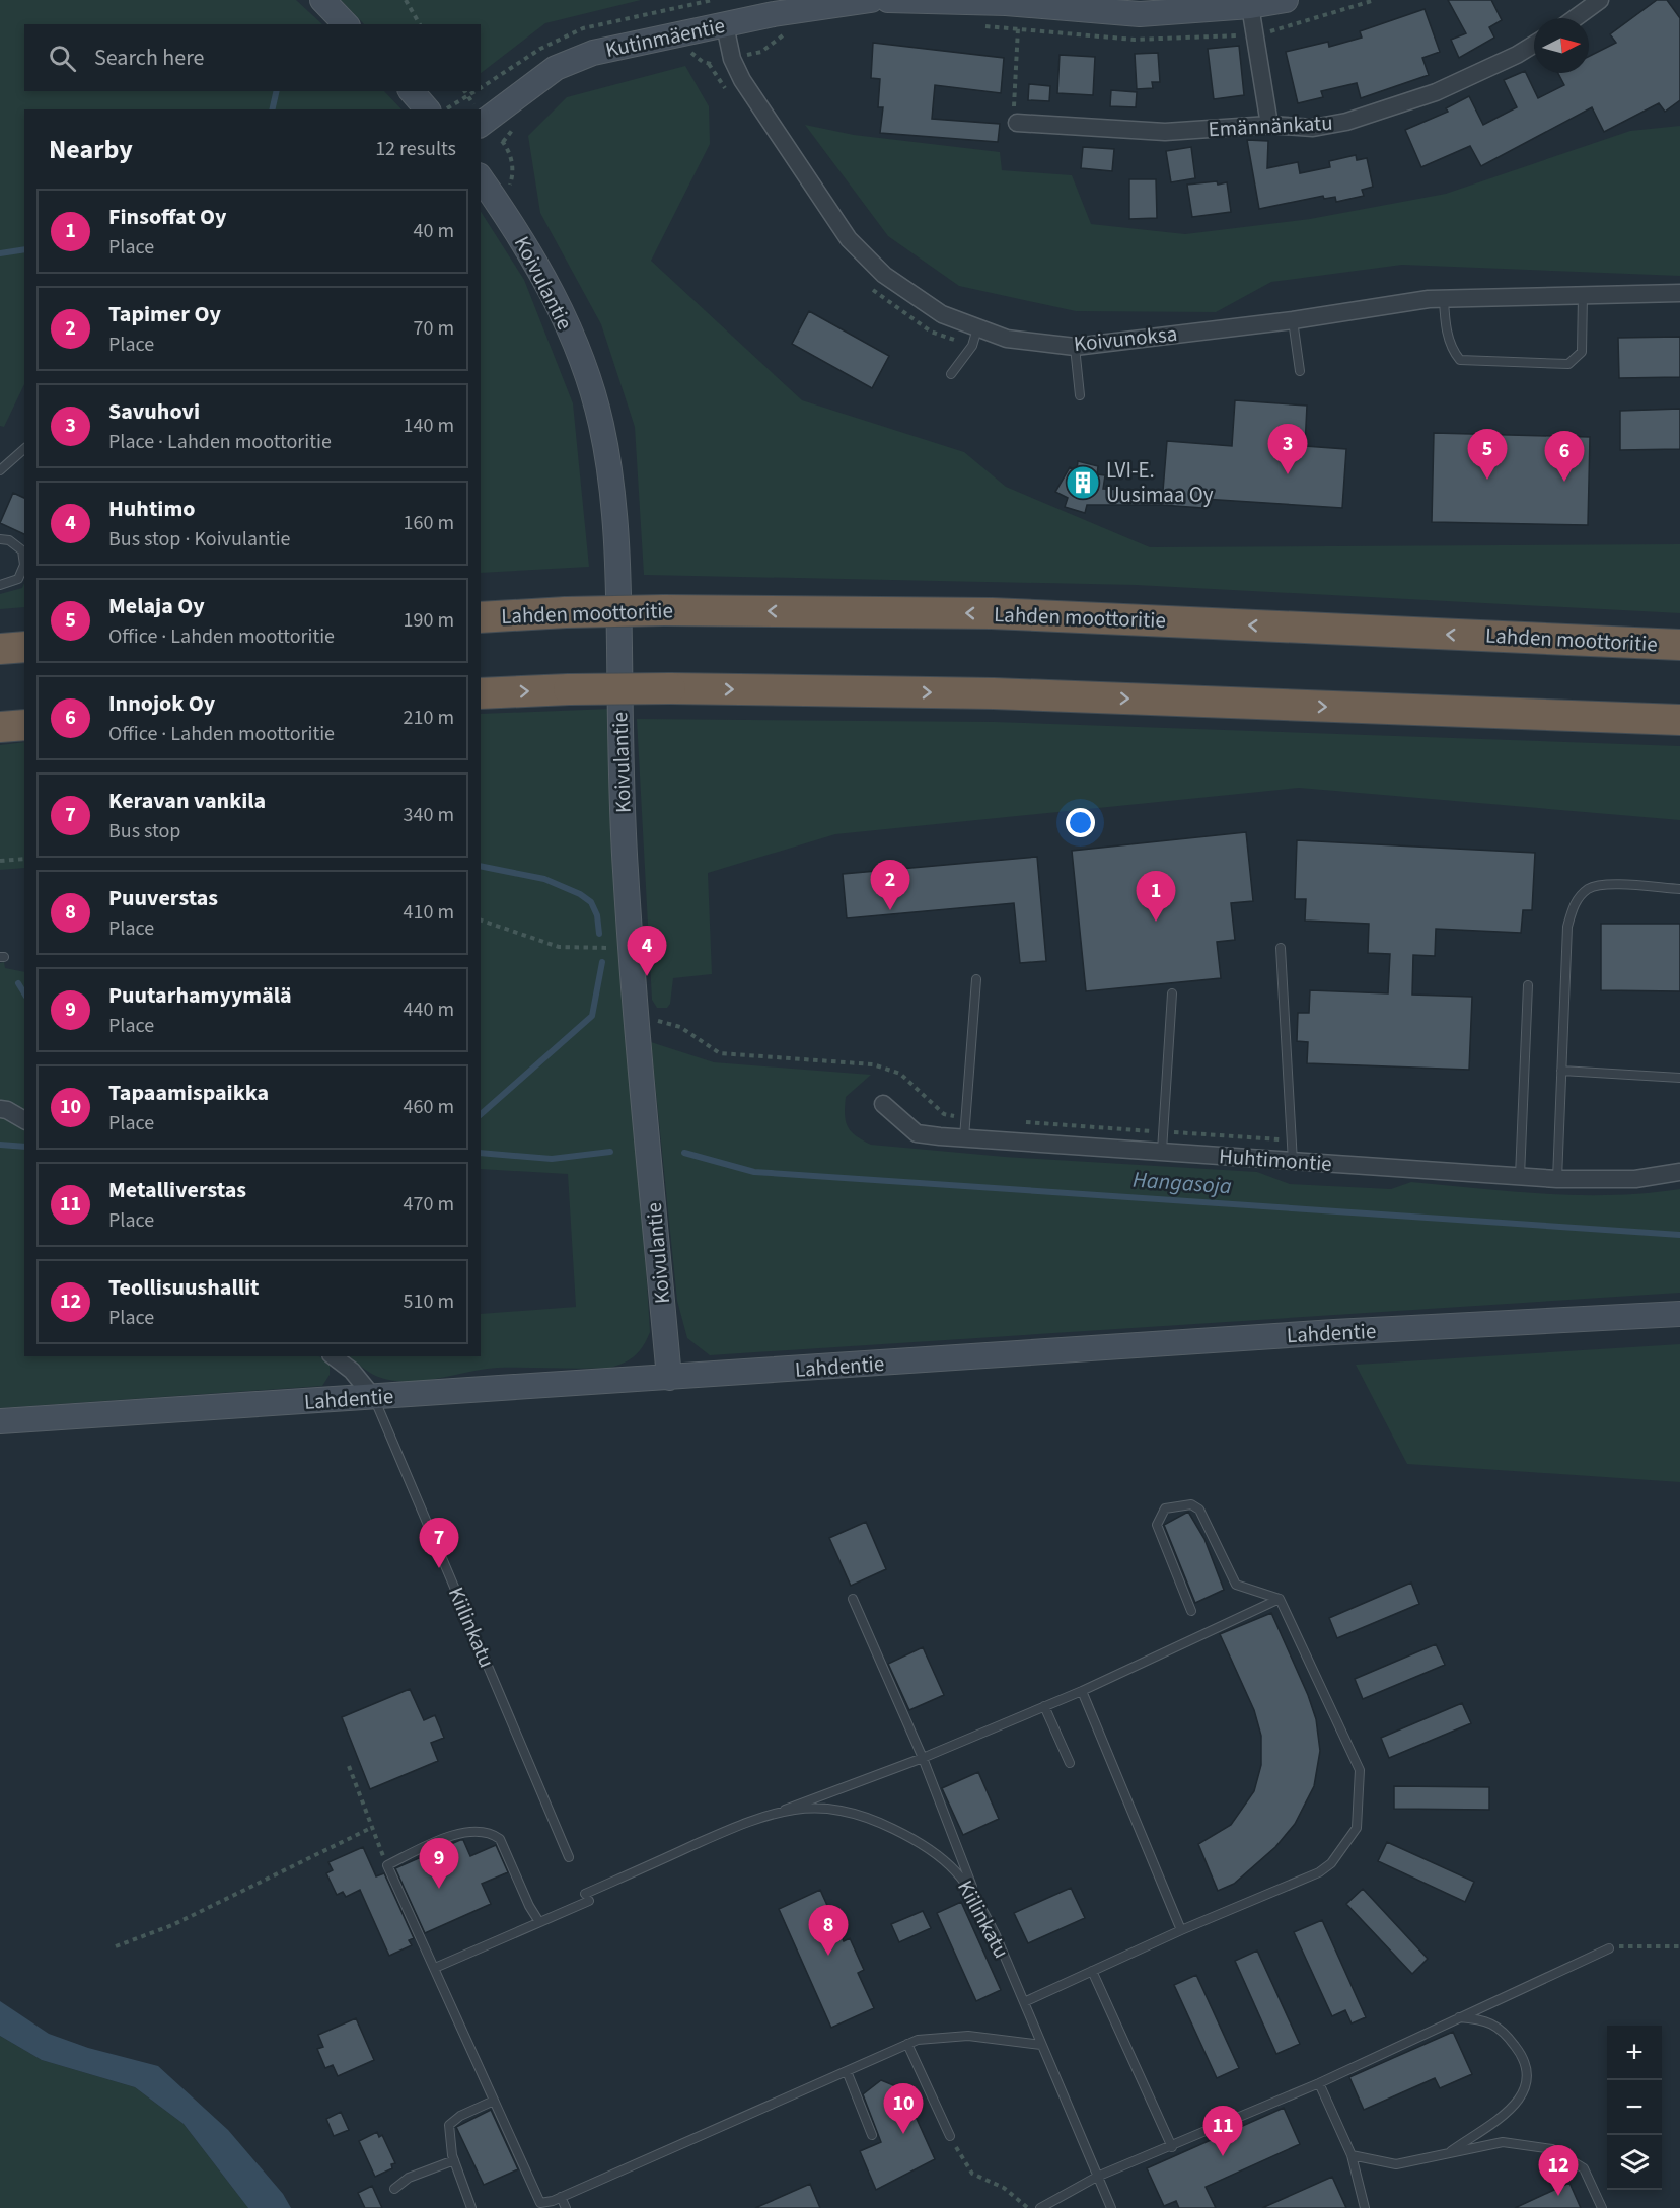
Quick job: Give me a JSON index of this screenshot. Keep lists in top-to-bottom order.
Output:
{
  "streets": {
    "highway": ["Lahden moottoritie"],
    "street": [
      "Kutinmäentie",
      "Emännänkatu",
      "Koivulantie",
      "Koivunoksa",
      "Huhtimontie",
      "Lahdentie"
    ],
    "lane": ["Kiilinkatu"]
  },
  "crossings": [
    ["Kutinmäentie", "Koivunoksa"],
    ["Koivulantie", "Lahdentie"],
    ["Lahdentie", "Kiilinkatu"]
  ],
  "water": ["Hangasoja"],
  "places": {
    "building": ["LVI-E. Uusimaa Oy"]
  },
  "north": "right",
  "page": {
    "search": "Search here",
    "heading": ["Nearby", "12 results"],
    "list": [
      {
        "mark": "1",
        "name": "Finsoffat Oy",
        "note": "Place",
        "value": "40 m"
      },
      {
        "mark": "2",
        "name": "Tapimer Oy",
        "note": "Place",
        "value": "70 m"
      },
      {
        "mark": "3",
        "name": "Savuhovi",
        "note": "Place · Lahden moottoritie",
        "value": "140 m"
      },
      {
        "mark": "4",
        "name": "Huhtimo",
        "note": "Bus stop · Koivulantie",
        "value": "160 m"
      },
      {
        "mark": "5",
        "name": "Melaja Oy",
        "note": "Office · Lahden moottoritie",
        "value": "190 m"
      },
      {
        "mark": "6",
        "name": "Innojok Oy",
        "note": "Office · Lahden moottoritie",
        "value": "210 m"
      },
      {
        "mark": "7",
        "name": "Keravan vankila",
        "note": "Bus stop",
        "value": "340 m"
      },
      {
        "mark": "8",
        "name": "Puuverstas",
        "note": "Place",
        "value": "410 m"
      },
      {
        "mark": "9",
        "name": "Puutarhamyymälä",
        "note": "Place",
        "value": "440 m"
      },
      {
        "mark": "10",
        "name": "Tapaamispaikka",
        "note": "Place",
        "value": "460 m"
      },
      {
        "mark": "11",
        "name": "Metalliverstas",
        "note": "Place",
        "value": "470 m"
      },
      {
        "mark": "12",
        "name": "Teollisuushallit",
        "note": "Place",
        "value": "510 m"
      }
    ],
    "pins": [
      "3",
      "5",
      "6",
      "2",
      "1",
      "4",
      "7",
      "9",
      "8",
      "10",
      "11",
      "12"
    ],
    "map_buttons": ["+", "−"]
  }
}
